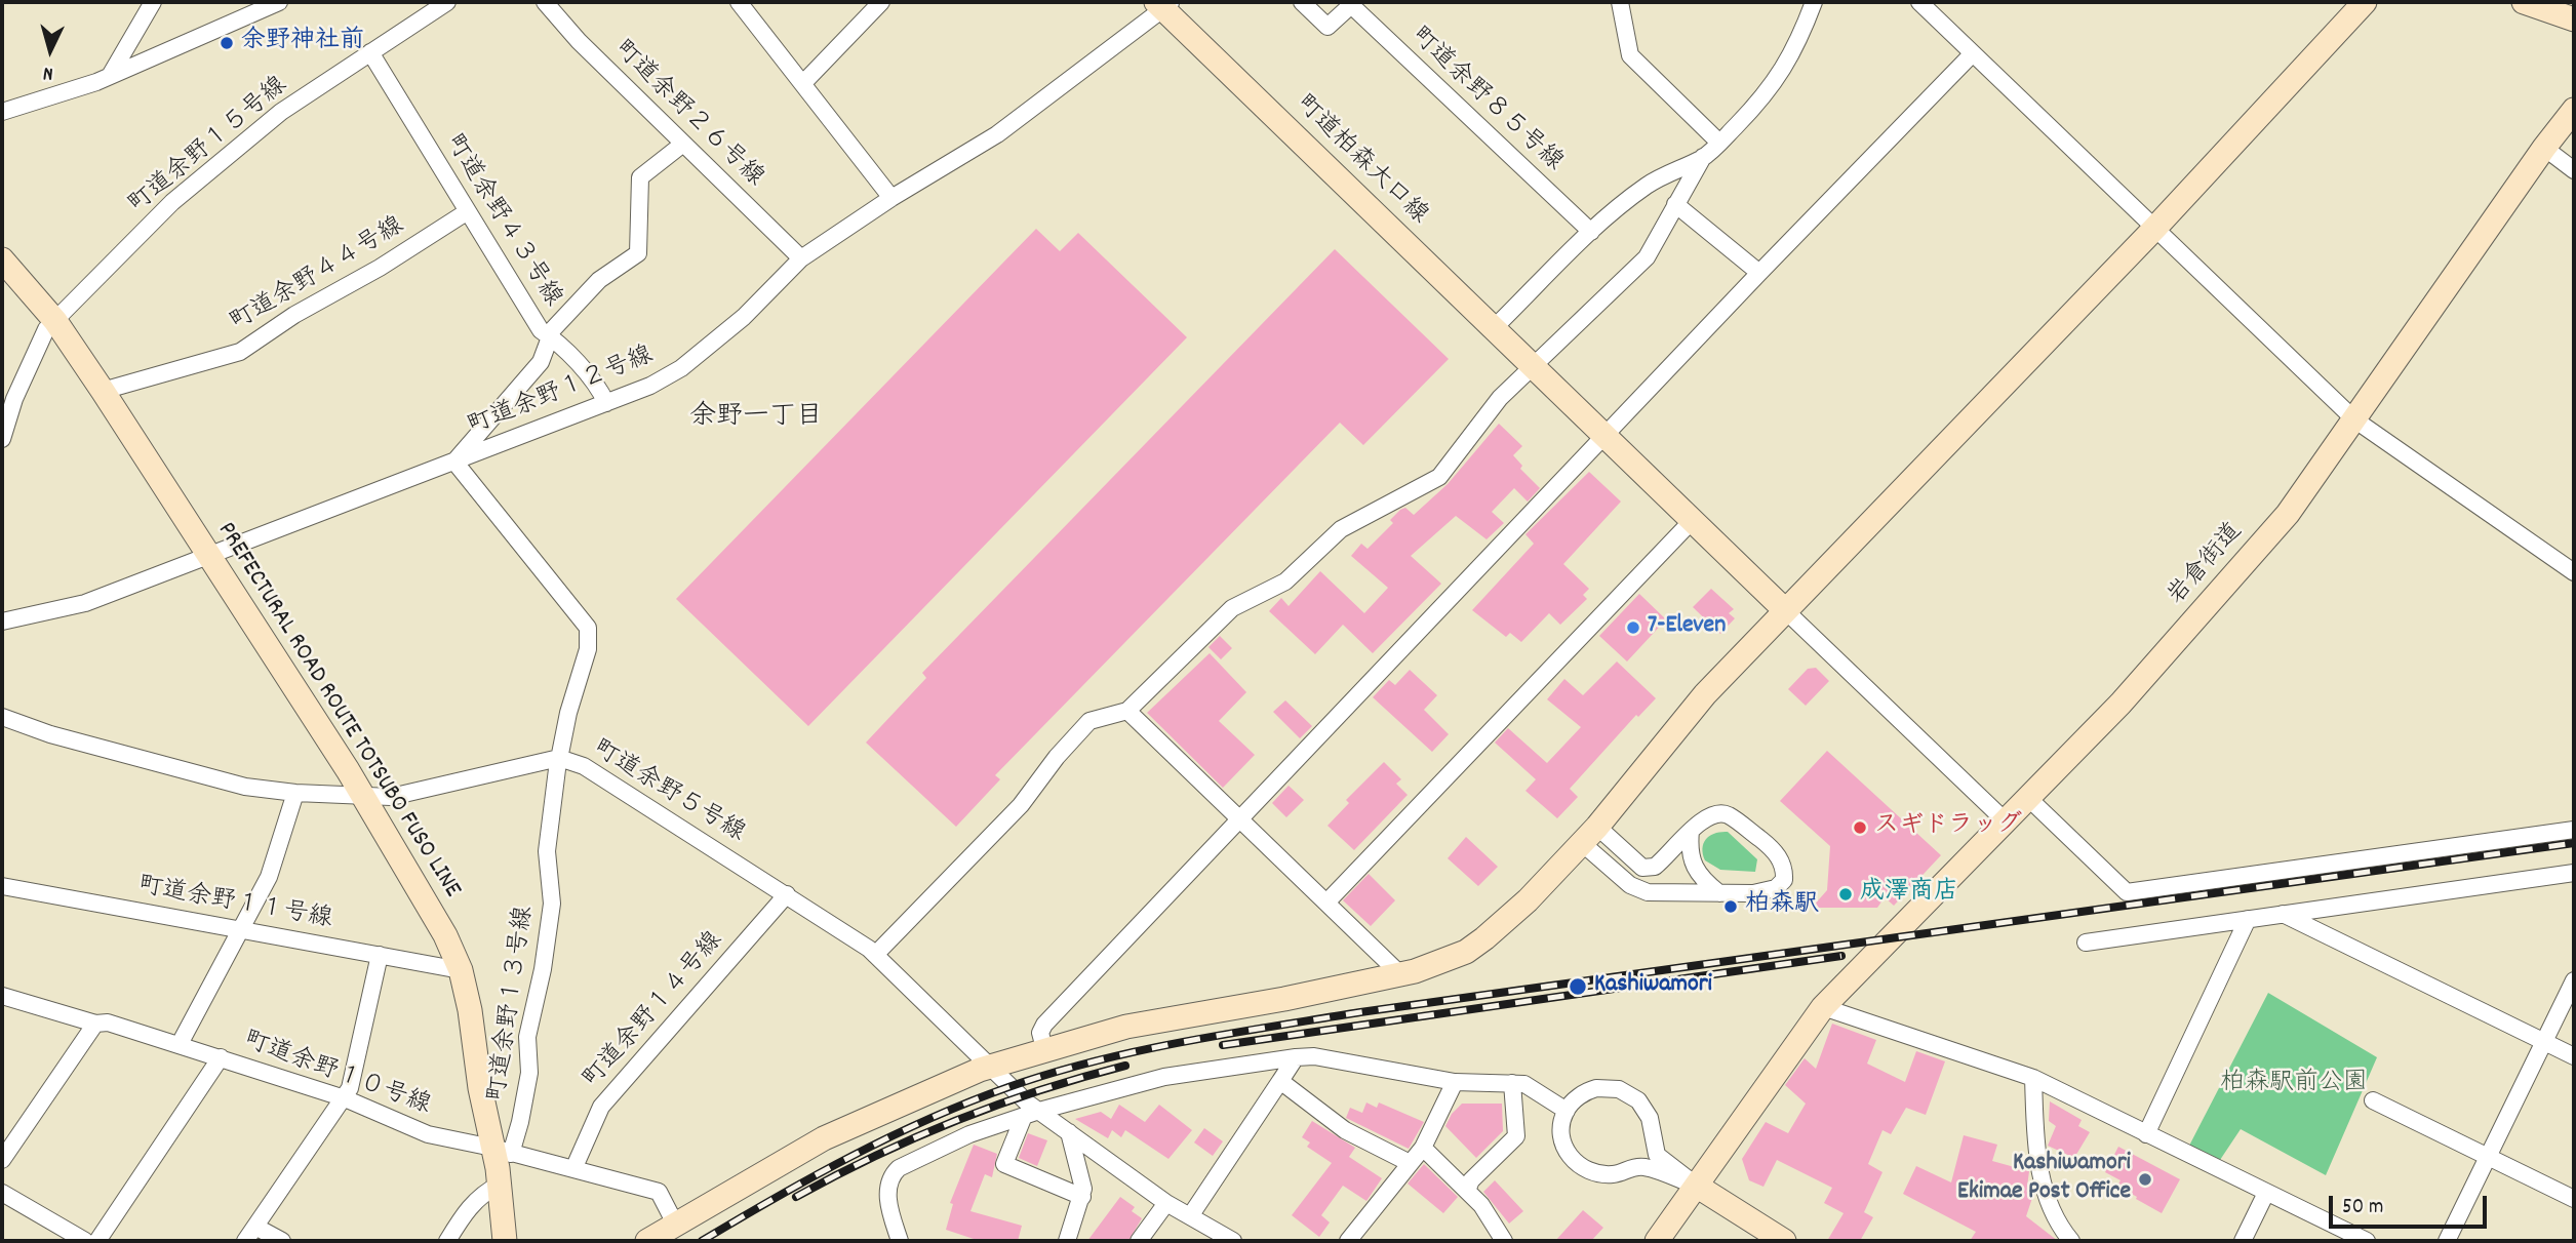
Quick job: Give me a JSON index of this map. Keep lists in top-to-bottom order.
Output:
{
  "streets": {
    "street": [
      "町道余野８５号線",
      "町道余野２６号線",
      "町道余野１５号線",
      "町道柏森大口線",
      "町道余野４３号線",
      "町道余野４４号線",
      "町道余野１２号線",
      "岩倉街道",
      "PREFECTURAL ROAD ROUTE TOTSUBO FUSO LINE",
      "町道余野５号線",
      "町道余野１１号線",
      "町道余野１３号線",
      "町道余野１４号線",
      "町道余野１０号線"
    ]
  },
  "crossings": [
    ["町道余野２６号線", "町道余野１２号線"],
    ["町道余野１５号線", "町道余野４３号線"],
    ["町道余野１５号線", "PREFECTURAL ROAD ROUTE TOTSUBO FUSO LINE"],
    ["町道柏森大口線", "町道余野１２号線"],
    ["町道余野４３号線", "町道余野４４号線"],
    ["町道余野４３号線", "町道余野１２号線"],
    ["町道余野４４号線", "PREFECTURAL ROAD ROUTE TOTSUBO FUSO LINE"],
    ["町道余野１２号線", "PREFECTURAL ROAD ROUTE TOTSUBO FUSO LINE"],
    ["町道余野１２号線", "町道余野１３号線"],
    ["PREFECTURAL ROAD ROUTE TOTSUBO FUSO LINE", "町道余野５号線"],
    ["PREFECTURAL ROAD ROUTE TOTSUBO FUSO LINE", "町道余野１１号線"],
    ["PREFECTURAL ROAD ROUTE TOTSUBO FUSO LINE", "町道余野１３号線"],
    ["PREFECTURAL ROAD ROUTE TOTSUBO FUSO LINE", "町道余野１０号線"],
    ["町道余野５号線", "町道余野１３号線"],
    ["町道余野５号線", "町道余野１４号線"],
    ["町道余野１３号線", "町道余野１０号線"],
    ["町道余野１４号線", "町道余野１０号線"]
  ],
  "districts": ["余野一丁目"],
  "parks": ["柏森駅前公園"],
  "places": [
    "余野神社前",
    "7-Eleven",
    "スギドラッグ",
    "成澤商店",
    "柏森駅",
    "Kashiwamori",
    "Kashiwamori Ekimae Post Office"
  ],
  "scale_bar": "50 m",
  "north": "bottom"
}
